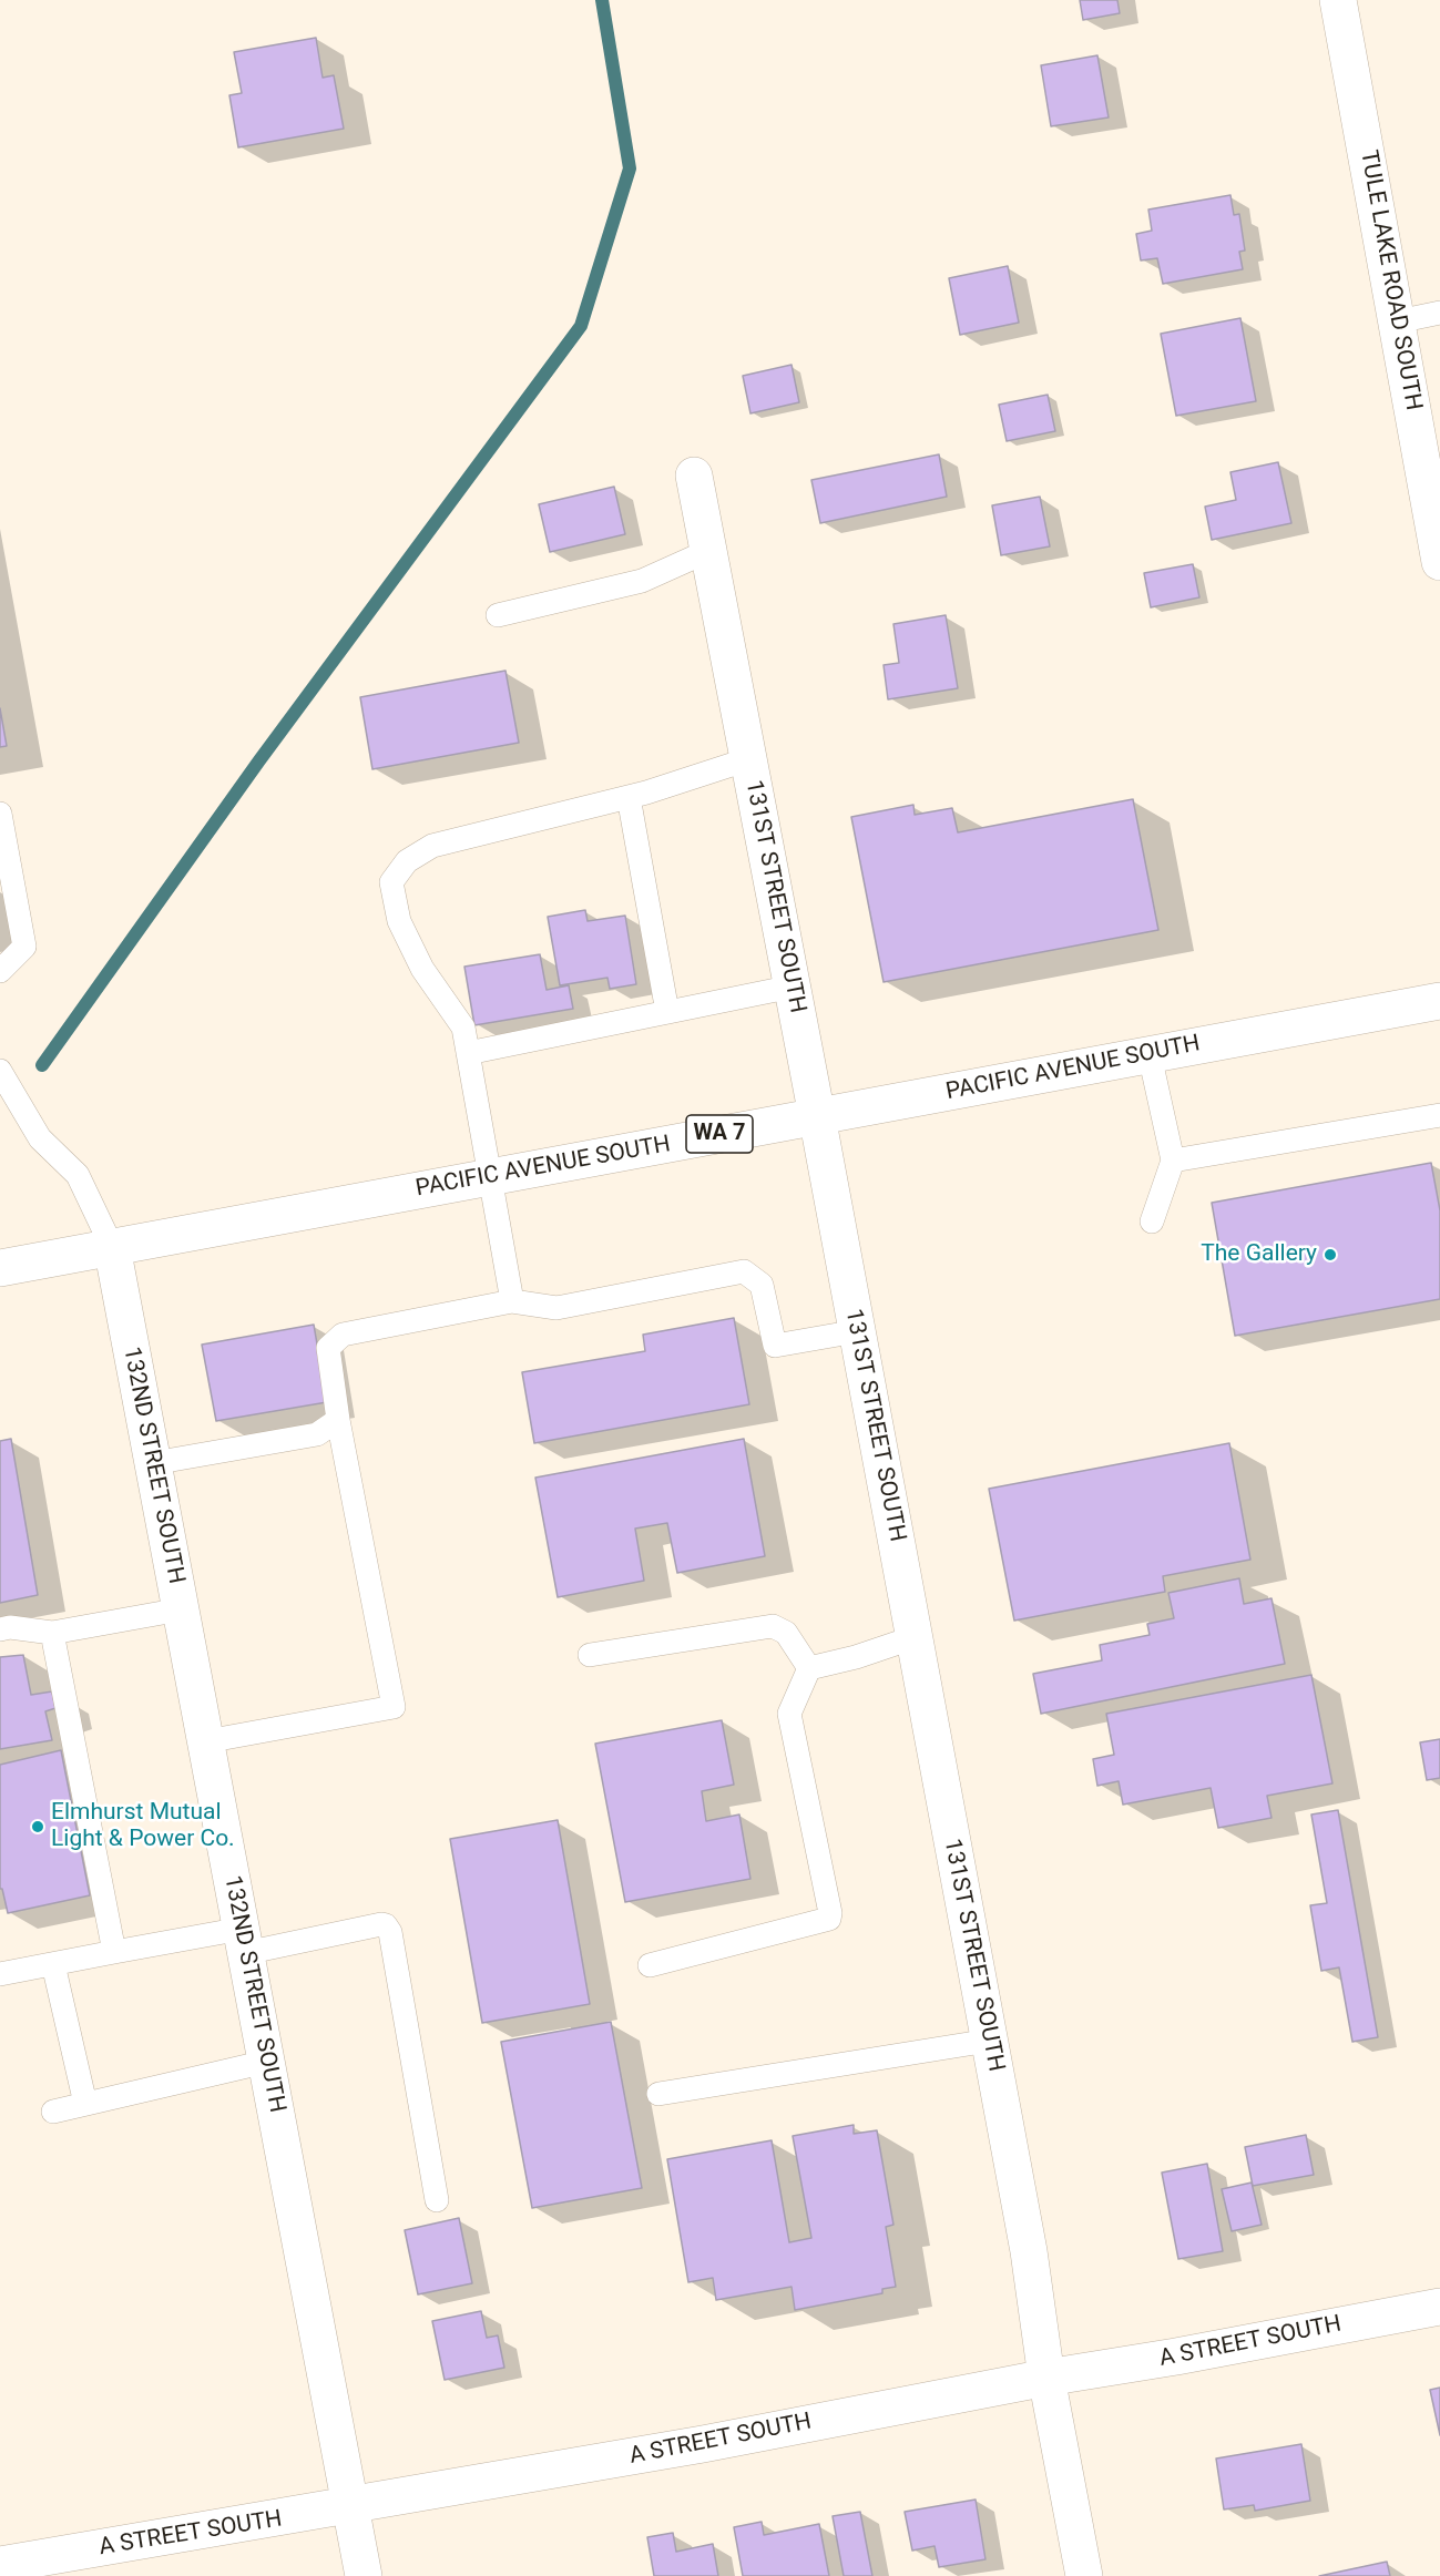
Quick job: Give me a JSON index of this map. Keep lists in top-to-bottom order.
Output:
{
  "streets": {
    "street": [
      "TULE LAKE ROAD SOUTH",
      "131ST STREET SOUTH",
      "PACIFIC AVENUE SOUTH",
      "WA 7",
      "132ND STREET SOUTH",
      "A STREET SOUTH"
    ]
  },
  "crossings": [
    ["131ST STREET SOUTH", "PACIFIC AVENUE SOUTH"],
    ["131ST STREET SOUTH", "A STREET SOUTH"],
    ["PACIFIC AVENUE SOUTH", "132ND STREET SOUTH"],
    ["132ND STREET SOUTH", "A STREET SOUTH"]
  ],
  "places": ["The Gallery", "Elmhurst Mutual Light & Power Co."]
}
